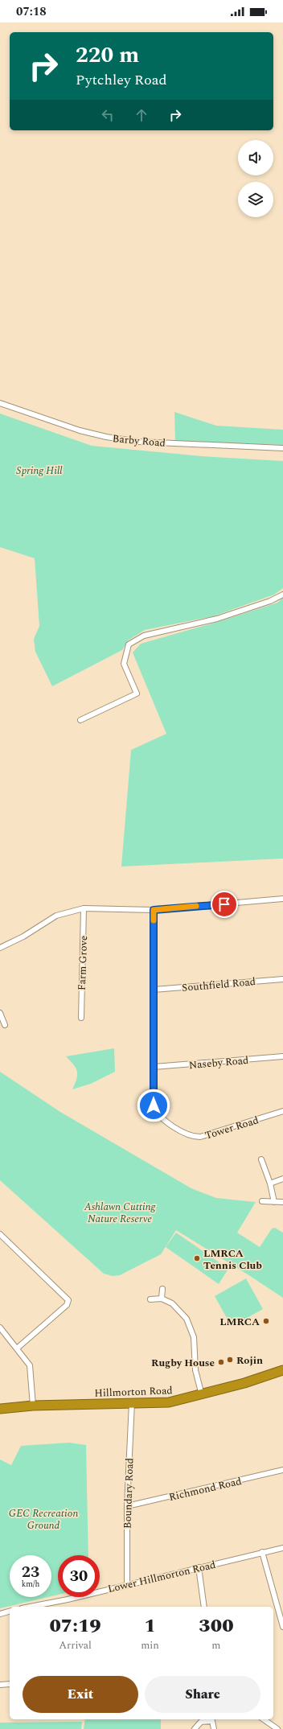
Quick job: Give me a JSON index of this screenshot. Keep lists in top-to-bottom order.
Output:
{
  "streets": {
    "highway": ["Hillmorton Road"],
    "street": [
      "Barby Road",
      "Farm Grove",
      "Southfield Road",
      "Naseby Road",
      "Tower Road",
      "Richmond Road",
      "Boundary Road",
      "Lower Hillmorton Road"
    ]
  },
  "crossings": [
    ["Naseby Road", "Tower Road"],
    ["Hillmorton Road", "Boundary Road"],
    ["Richmond Road", "Boundary Road"],
    ["Boundary Road", "Lower Hillmorton Road"]
  ],
  "parks": ["Spring Hill", "Ashlawn Cutting Nature Reserve", "GEC Recreation Ground"],
  "places": [
    "LMRCA Tennis Club",
    "LMRCA",
    "Rojin",
    "Rugby House"
  ],
  "page": {
    "status": "07:18",
    "turn": ["220 m", "Pytchley Road"],
    "speed": "23 km/h",
    "limit": "30",
    "eta": [
      "07:19",
      "Arrival",
      "1",
      "min",
      "300",
      "m"
    ],
    "buttons": ["Exit", "Share"]
  }
}
